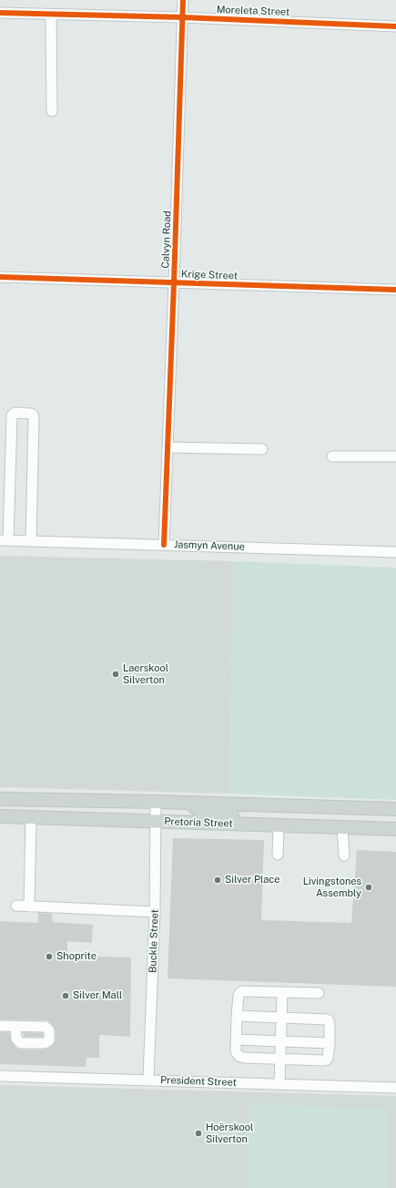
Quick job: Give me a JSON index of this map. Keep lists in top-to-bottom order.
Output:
{
  "streets": {
    "main road": ["Pretoria Street"],
    "street": [
      "Moreleta Street",
      "Calvyn Road",
      "Krige Street",
      "Jasmyn Avenue",
      "Buckle Street",
      "President Street"
    ]
  },
  "crossings": [
    ["Moreleta Street", "Calvyn Road"],
    ["Calvyn Road", "Krige Street"],
    ["Calvyn Road", "Jasmyn Avenue"],
    ["Pretoria Street", "Buckle Street"],
    ["Buckle Street", "President Street"]
  ],
  "places": [
    "Laerskool Silverton",
    "Silver Place",
    "Livingstones Assembly",
    "Shoprite",
    "Silver Mall",
    "Hoërskool Silverton"
  ]
}
